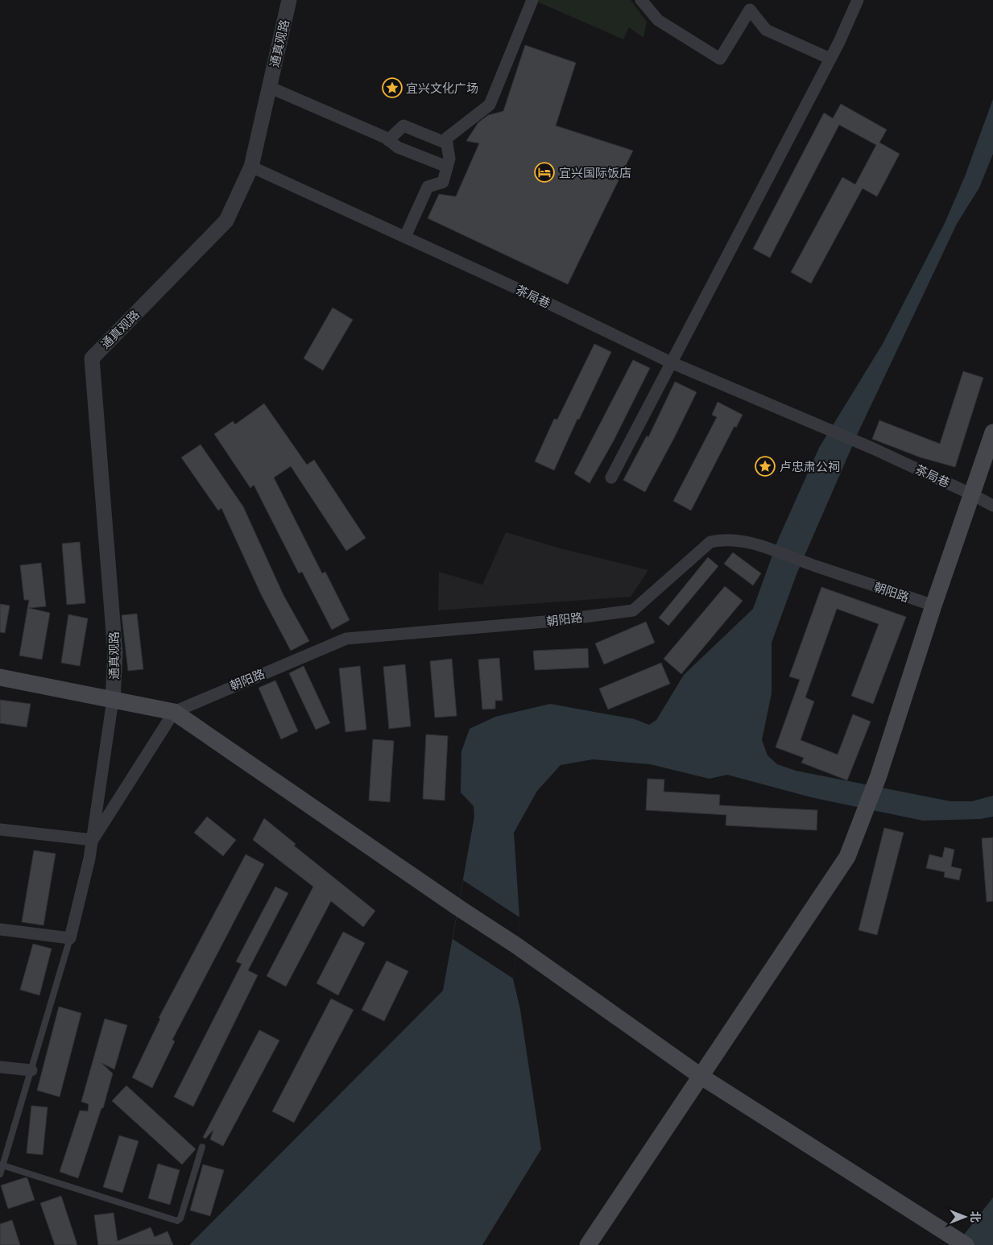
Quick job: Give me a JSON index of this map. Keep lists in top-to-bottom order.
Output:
{
  "streets": {
    "street": ["通真观路", "茶局巷", "朝阳路"]
  },
  "crossings": [
    ["通真观路", "茶局巷"]
  ],
  "places": {
    "place": ["宜兴文化广场", "卢忠肃公祠"],
    "hotel": ["宜兴国际饭店"]
  },
  "north": "right"
}
